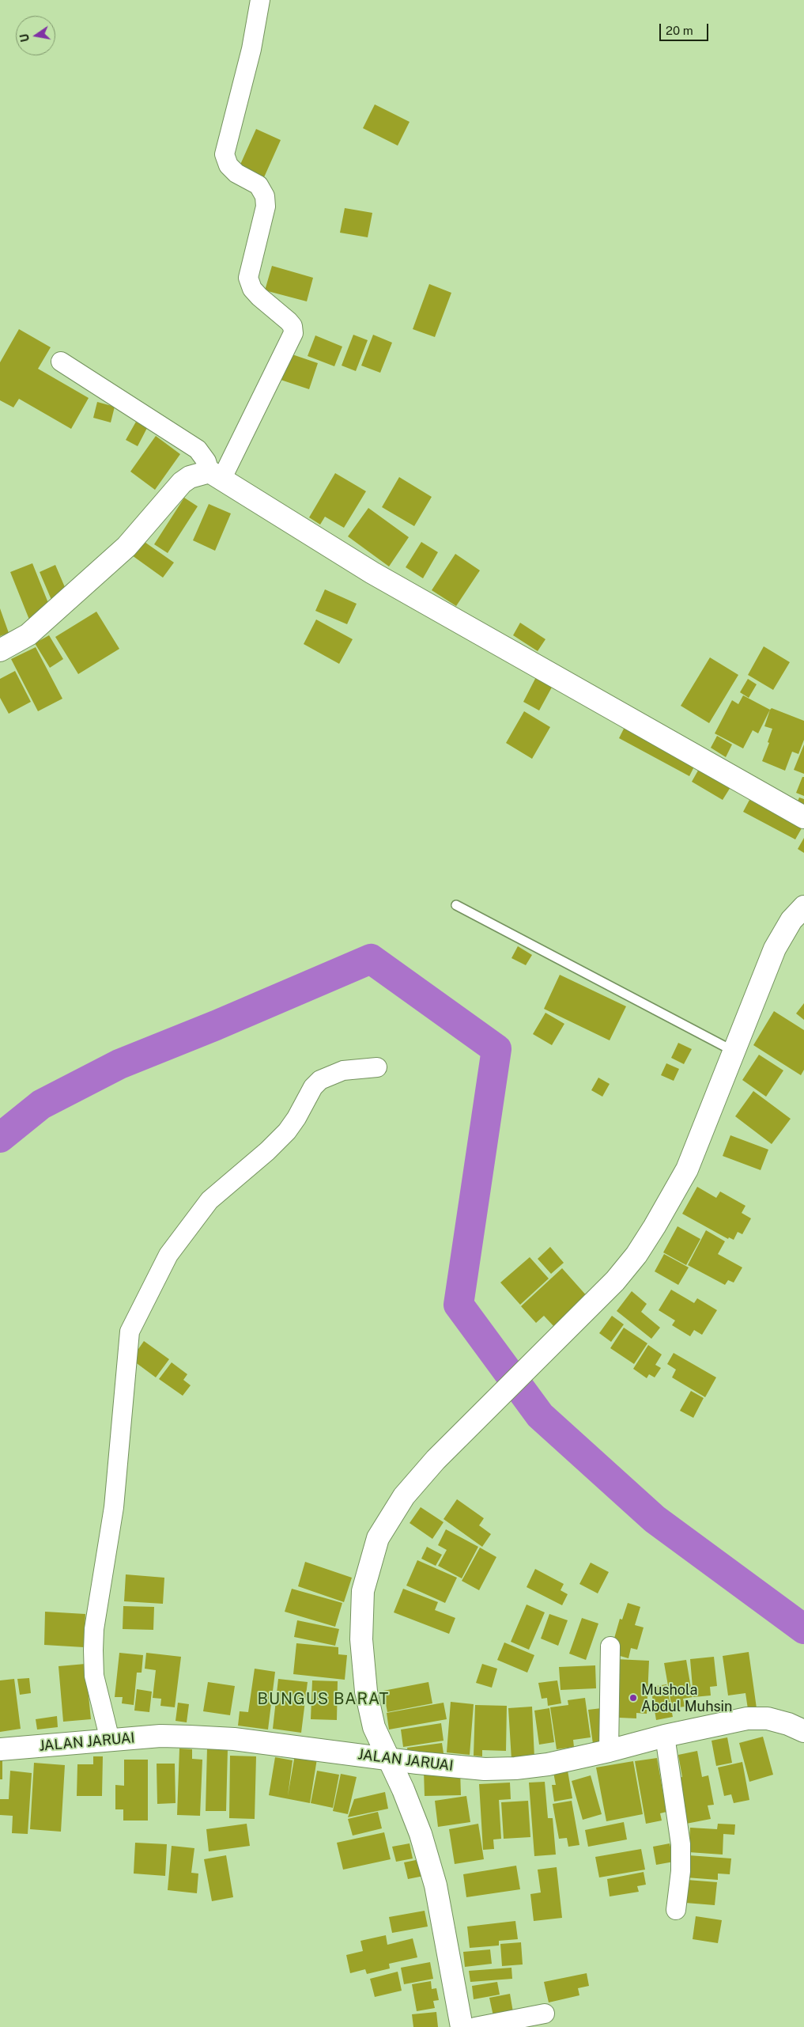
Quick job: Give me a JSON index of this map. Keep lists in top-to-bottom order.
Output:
{
  "streets": {
    "main road": ["JALAN JARUAI"]
  },
  "districts": ["BUNGUS BARAT"],
  "places": ["Mushola Abdul Muhsin"],
  "scale_bar": "20 m",
  "north": "left"
}
